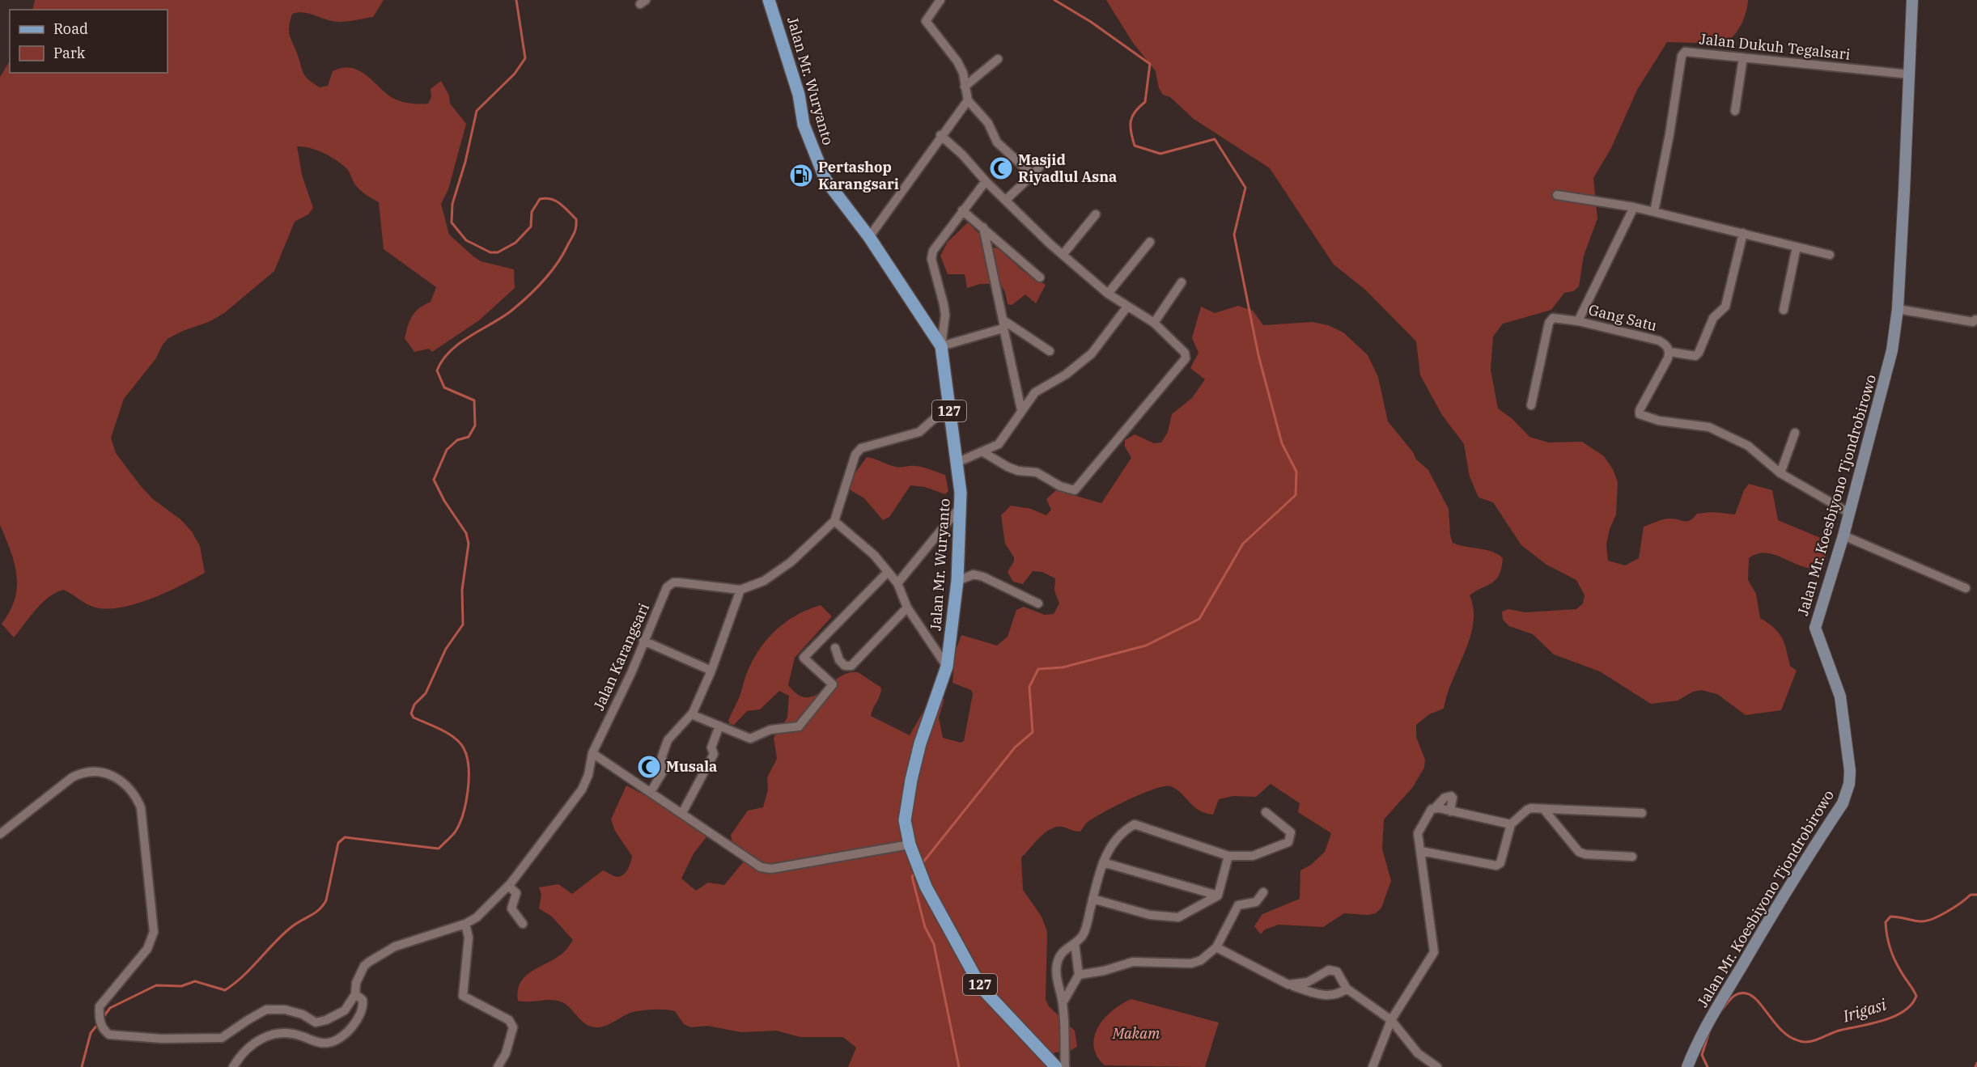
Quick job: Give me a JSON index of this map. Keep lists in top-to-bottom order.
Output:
{
  "streets": {
    "main road": ["Jalan Mr. Wuryanto", "127", "Jalan Mr. Koesbiyono Tjondrobirowo"],
    "street": ["Jalan Dukuh Tegalsari", "Gang Satu", "Jalan Karangsari"]
  },
  "crossings": [
    ["Jalan Dukuh Tegalsari", "Jalan Mr. Koesbiyono Tjondrobirowo"],
    ["Jalan Mr. Wuryanto", "Jalan Karangsari"]
  ],
  "water": ["Irigasi"],
  "parks": ["Makam"],
  "places": {
    "mosque": ["Masjid Riyadlul Asna", "Musala"],
    "fuel station": ["Pertashop Karangsari"]
  },
  "legend": ["Road", "Park"]
}
